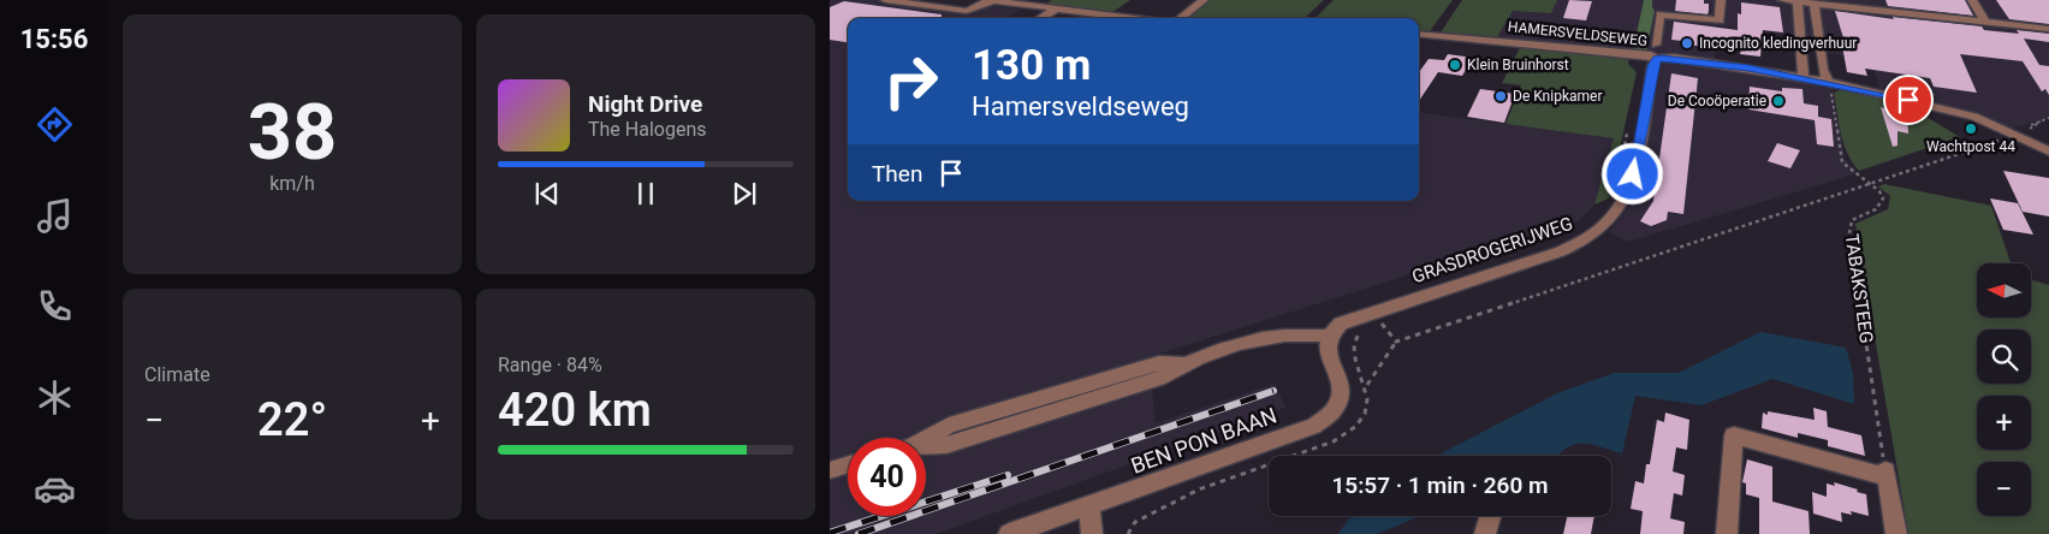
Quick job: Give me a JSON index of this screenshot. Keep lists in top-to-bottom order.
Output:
{
  "streets": {
    "street": ["HAMERSVELDSEWEG", "GRASDROGERIJWEG", "BEN PON BAAN"],
    "path": ["TABAKSTEEG"]
  },
  "crossings": [
    ["HAMERSVELDSEWEG", "GRASDROGERIJWEG"],
    ["HAMERSVELDSEWEG", "TABAKSTEEG"],
    ["GRASDROGERIJWEG", "BEN PON BAAN"]
  ],
  "places": [
    "Incognito kledingverhuur",
    "Klein Bruinhorst",
    "De Knipkamer",
    "De Cooöperatie",
    "Wachtpost 44"
  ],
  "north": "left",
  "page": {
    "tabs": "15:56",
    "tile": [
      ["38", "km/h"],
      "Climate",
      ["Range · 84%", "420 km"]
    ],
    "turn": ["130 m", "Hamersveldseweg"],
    "song": ["Night Drive", "The Halogens"],
    "then": "Then",
    "map_buttons": ["+", "−"],
    "heat": ["−", "22°", "+"],
    "limit": "40",
    "trip": "15:57 · 1 min · 260 m"
  }
}
